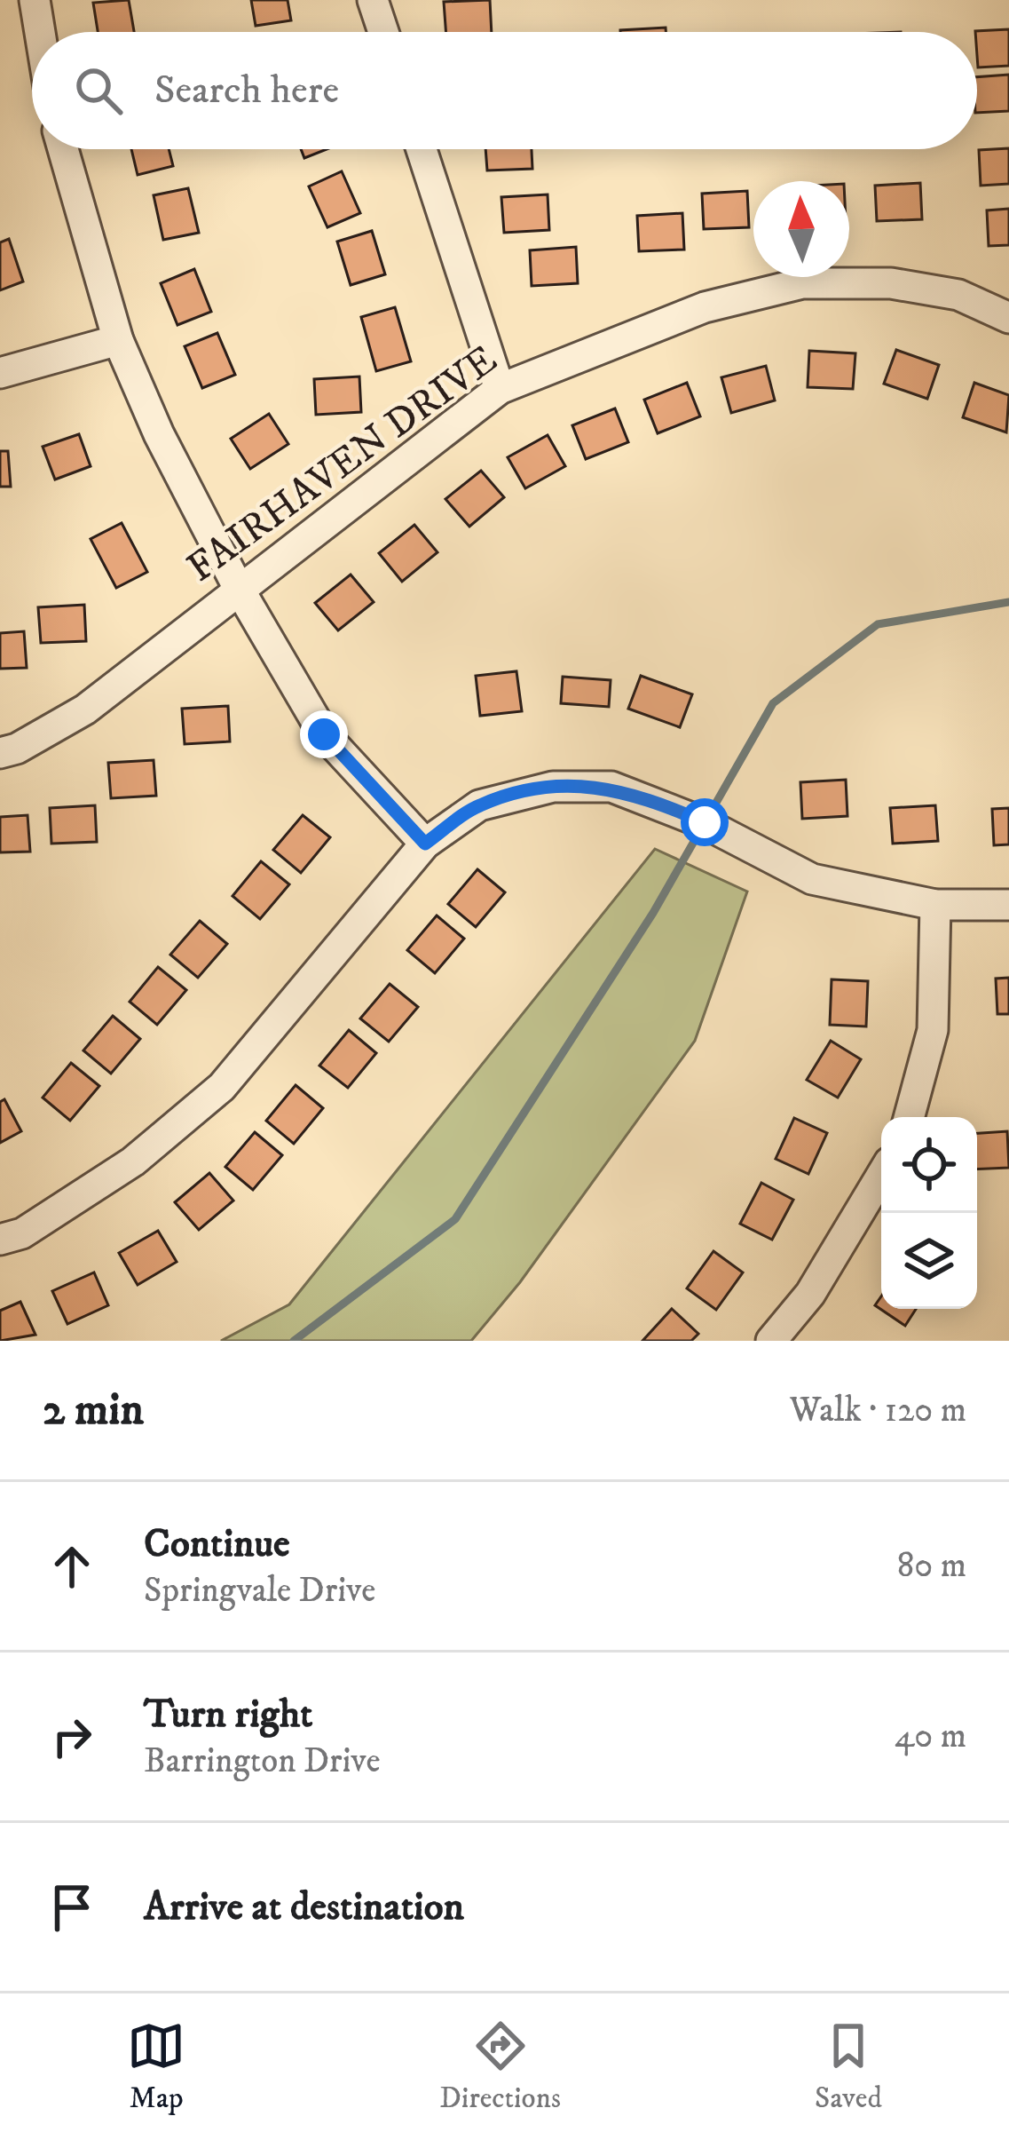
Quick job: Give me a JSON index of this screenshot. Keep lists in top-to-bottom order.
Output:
{
  "streets": {
    "street": ["FAIRHAVEN DRIVE"]
  },
  "north": "top",
  "page": {
    "search": "Search here",
    "heading": ["2 min", "Walk · 120 m"],
    "list": [
      ["Continue", "Springvale Drive", "80 m"],
      ["Turn right", "Barrington Drive", "40 m"],
      "Arrive at destination"
    ],
    "nav": ["Map", "Directions", "Saved"]
  }
}
